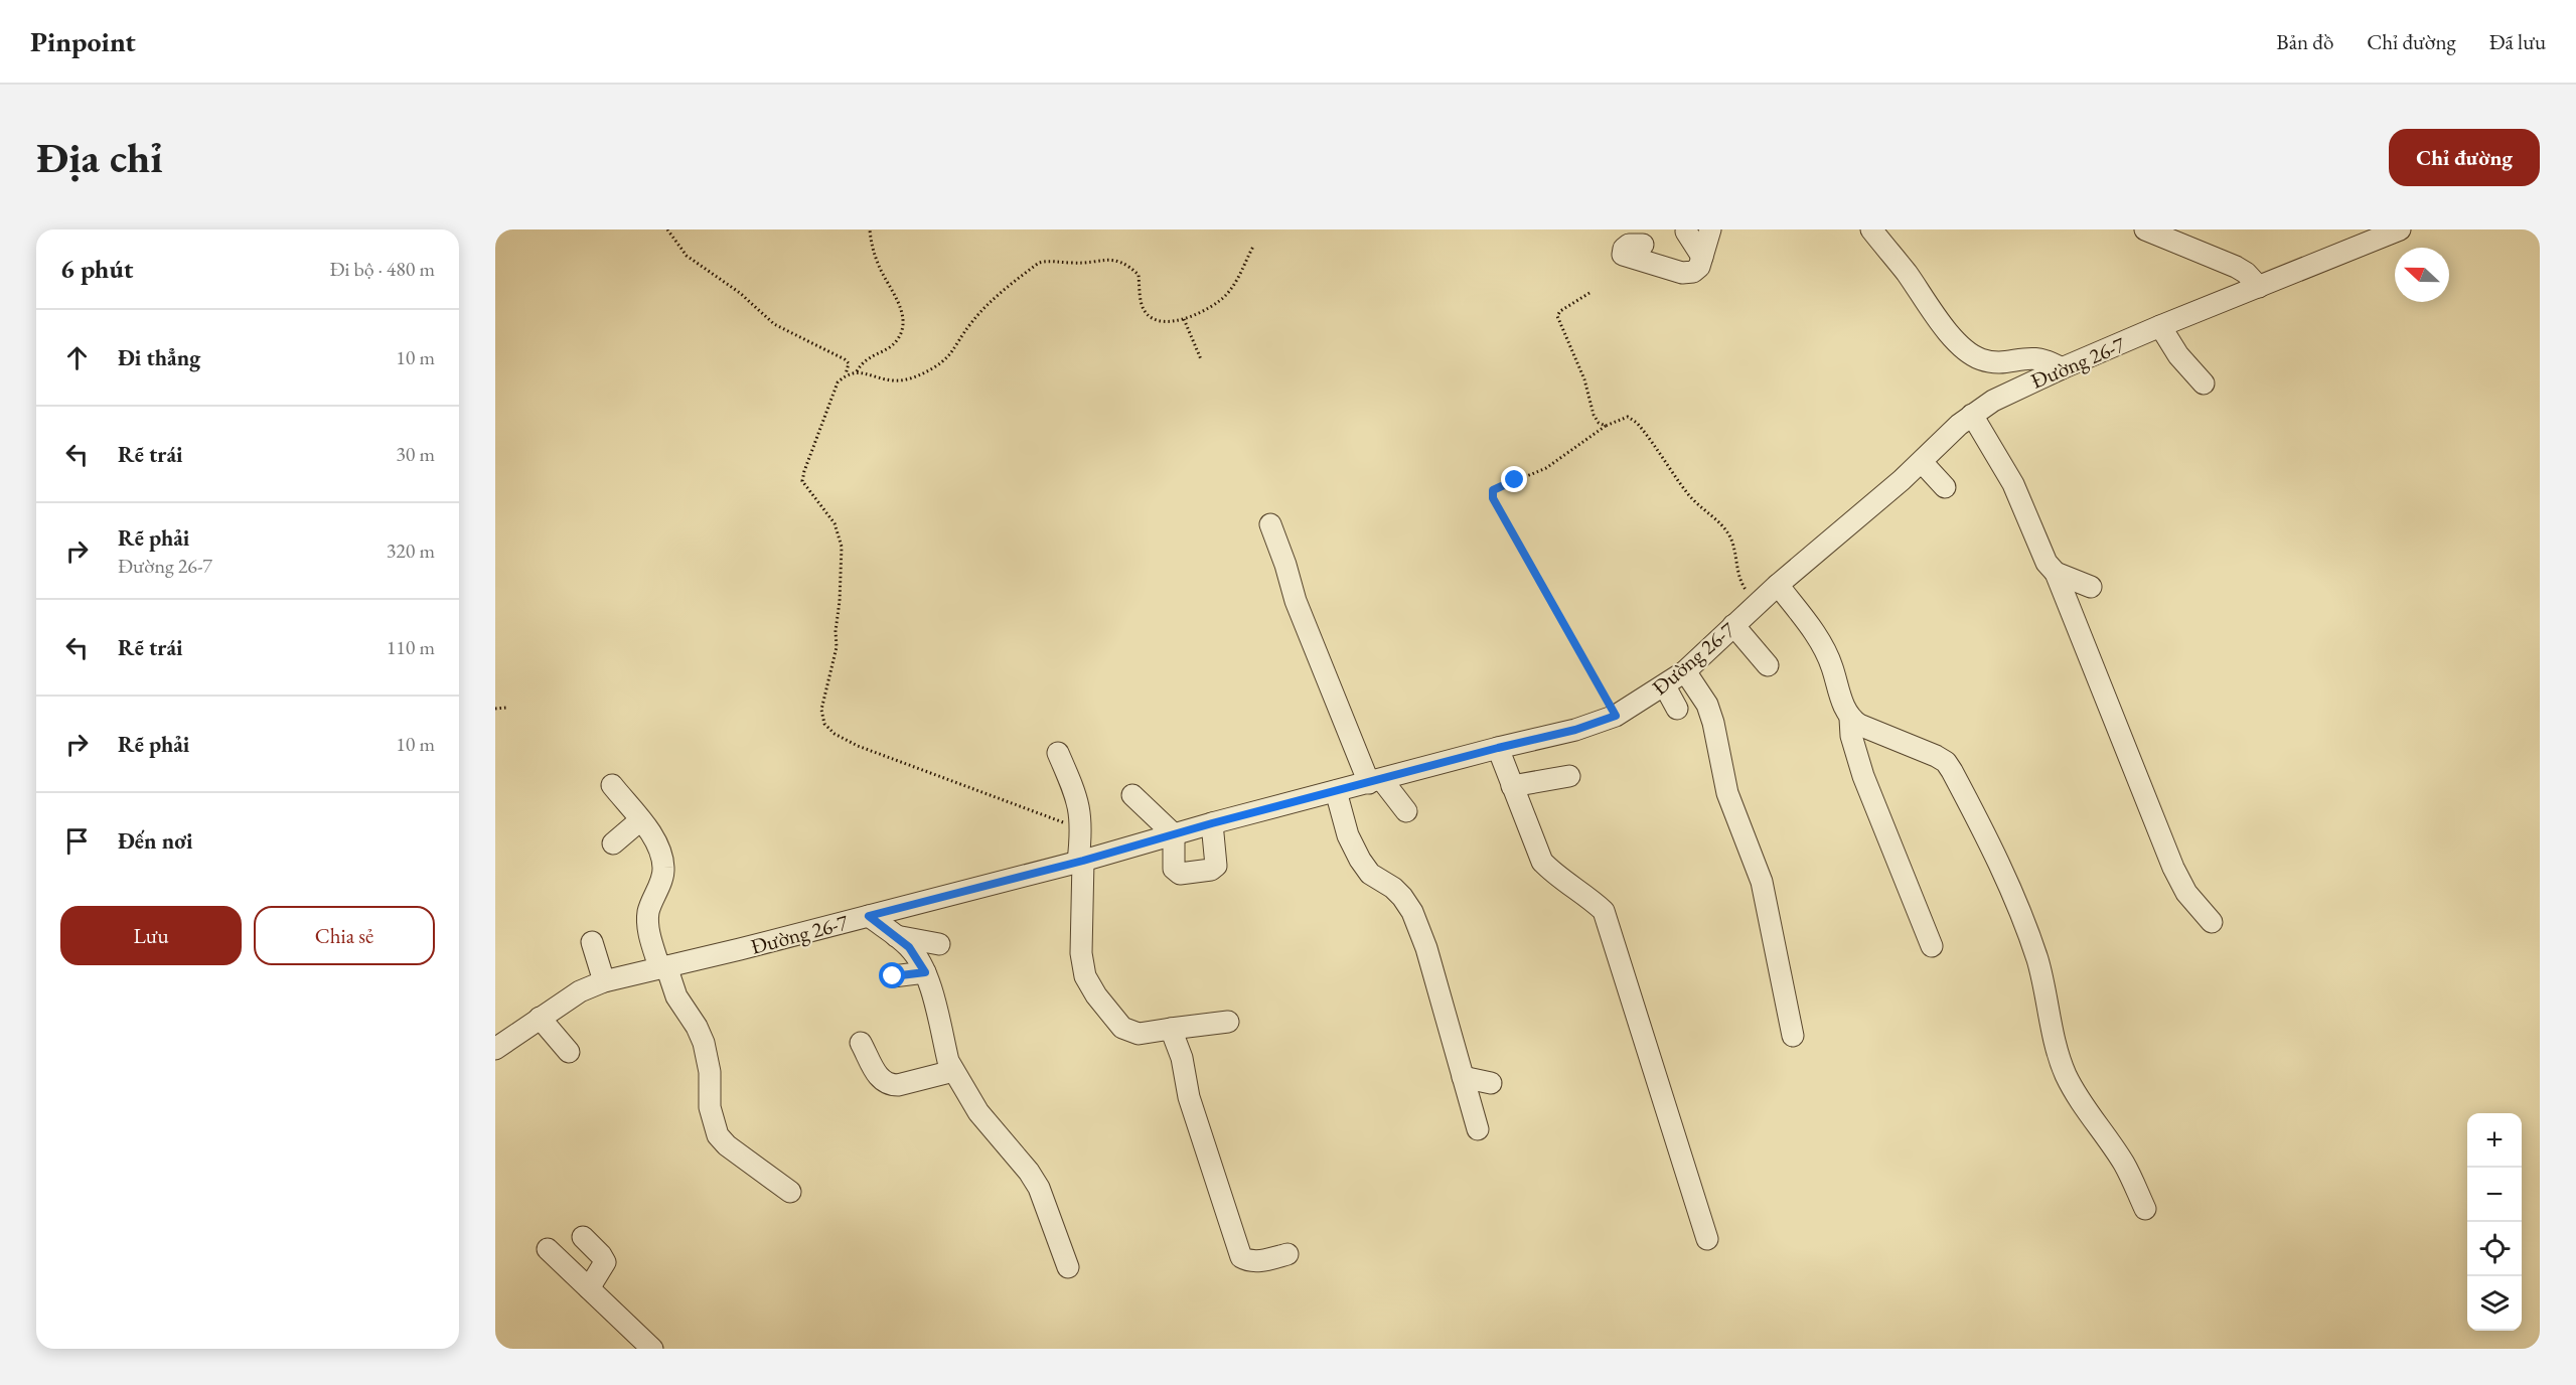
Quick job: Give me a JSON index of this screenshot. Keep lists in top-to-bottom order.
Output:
{
  "streets": {
    "street": ["Đường 26-7"]
  },
  "north": "left",
  "page": {
    "header": "Pinpoint",
    "nav": ["Bản đồ", "Chỉ đường", "Đã lưu"],
    "buttons": [
      "Chỉ đường",
      ["Lưu", "Chia sẻ"]
    ],
    "title": "Địa chỉ",
    "heading": ["6 phút", "Đi bộ · 480 m"],
    "list": [
      ["Đi thẳng", "10 m"],
      ["Rẽ trái", "30 m"],
      ["Rẽ phải", "Đường 26-7", "320 m"],
      ["Rẽ trái", "110 m"],
      ["Rẽ phải", "10 m"],
      "Đến nơi"
    ],
    "map_buttons": ["+", "−"]
  }
}
